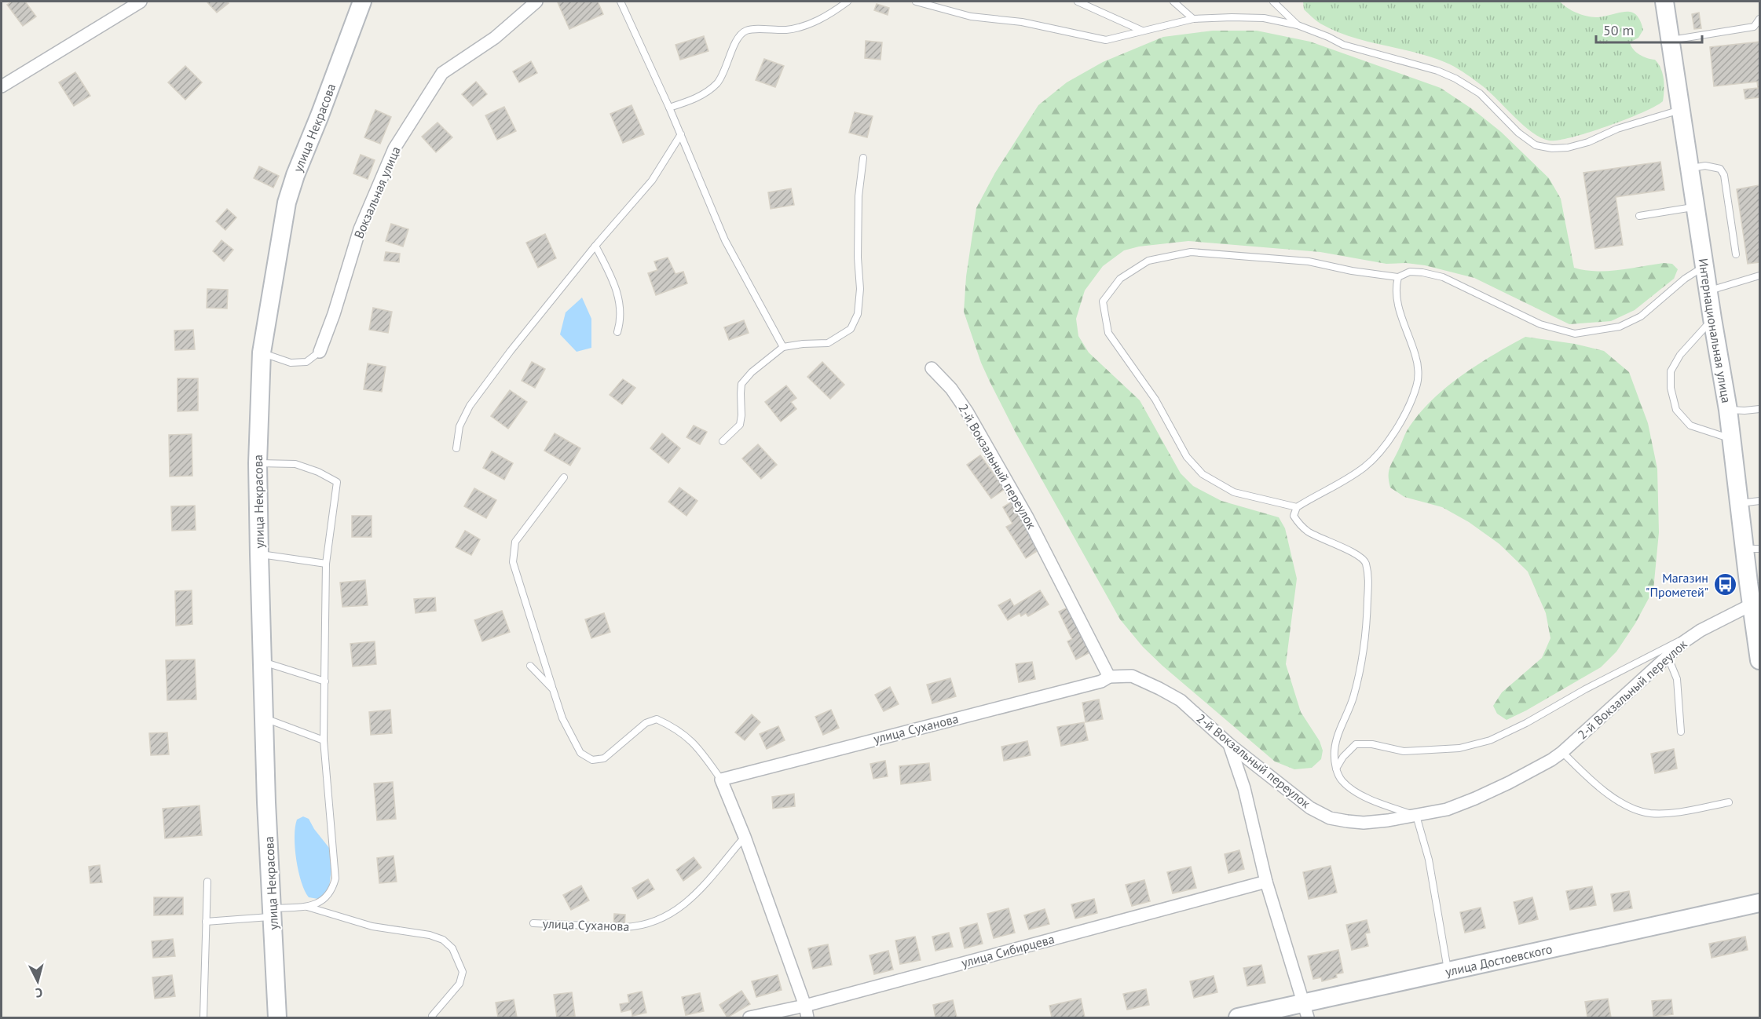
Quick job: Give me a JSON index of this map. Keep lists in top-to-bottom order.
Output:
{
  "streets": {
    "main road": ["улица Некрасова", "Интернациональная улица", "улица Достоевского"],
    "street": [
      "Вокзальная улица",
      "2-й Вокзальный переулок",
      "улица Суханова",
      "улица Сибирцева"
    ]
  },
  "crossings": [
    ["Интернациональная улица", "2-й Вокзальный переулок"],
    ["2-й Вокзальный переулок", "улица Суханова"]
  ],
  "places": {
    "bus stop": ["Магазин \"Прометей\""]
  },
  "scale_bar": "50 m",
  "north": "bottom"
}
